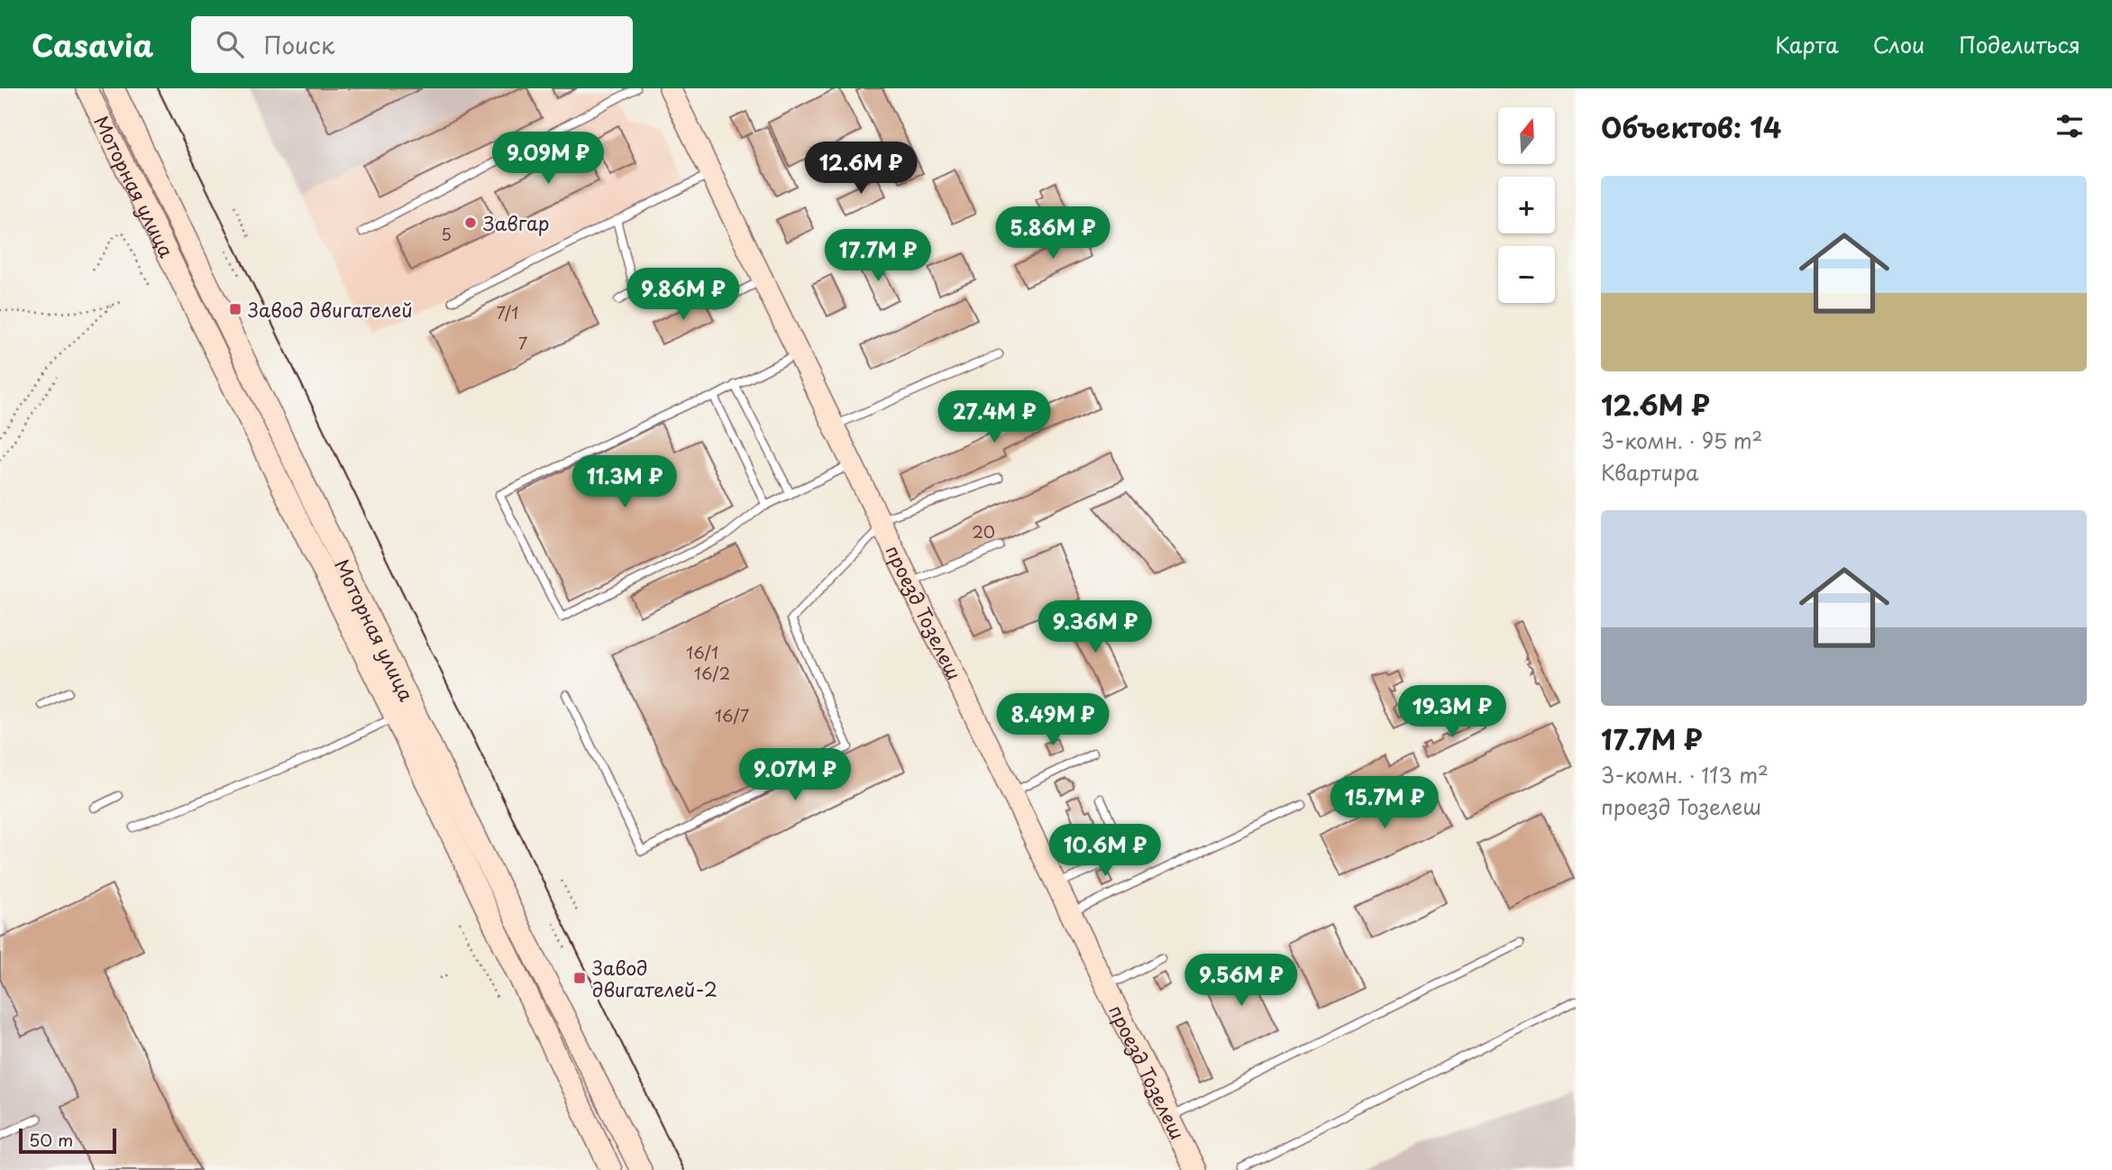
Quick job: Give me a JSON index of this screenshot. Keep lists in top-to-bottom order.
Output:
{
  "streets": {
    "main road": ["Моторная улица", "проезд Тозелеш"]
  },
  "places": {
    "other": ["Завгар"],
    "transit": ["Завод двигателей", "Завод двигателей-2"]
  },
  "house_numbers": [
    "5",
    "7/1",
    "7",
    "20",
    "16/1",
    "16/2",
    "16/7"
  ],
  "scale_bar": "50 m",
  "north": "top",
  "page": {
    "header": "Casavia",
    "search": "Поиск",
    "nav": ["Карта", "Слои", "Поделиться"],
    "heading": "Объектов: 14",
    "map_buttons": ["+", "−"],
    "price": [
      "9.09M ₽",
      "12.6M ₽",
      "5.86M ₽",
      "17.7M ₽",
      "9.86M ₽",
      "27.4M ₽",
      "11.3M ₽",
      "9.36M ₽",
      "19.3M ₽",
      "8.49M ₽",
      "9.07M ₽",
      "15.7M ₽",
      "10.6M ₽",
      "9.56M ₽"
    ],
    "list": [
      {
        "name": "12.6M ₽",
        "note": "3-комн. · 95 m² · Квартира"
      },
      {
        "name": "17.7M ₽",
        "note": "3-комн. · 113 m² · проезд Тозелеш"
      }
    ],
    "scale": "50 m"
  }
}
